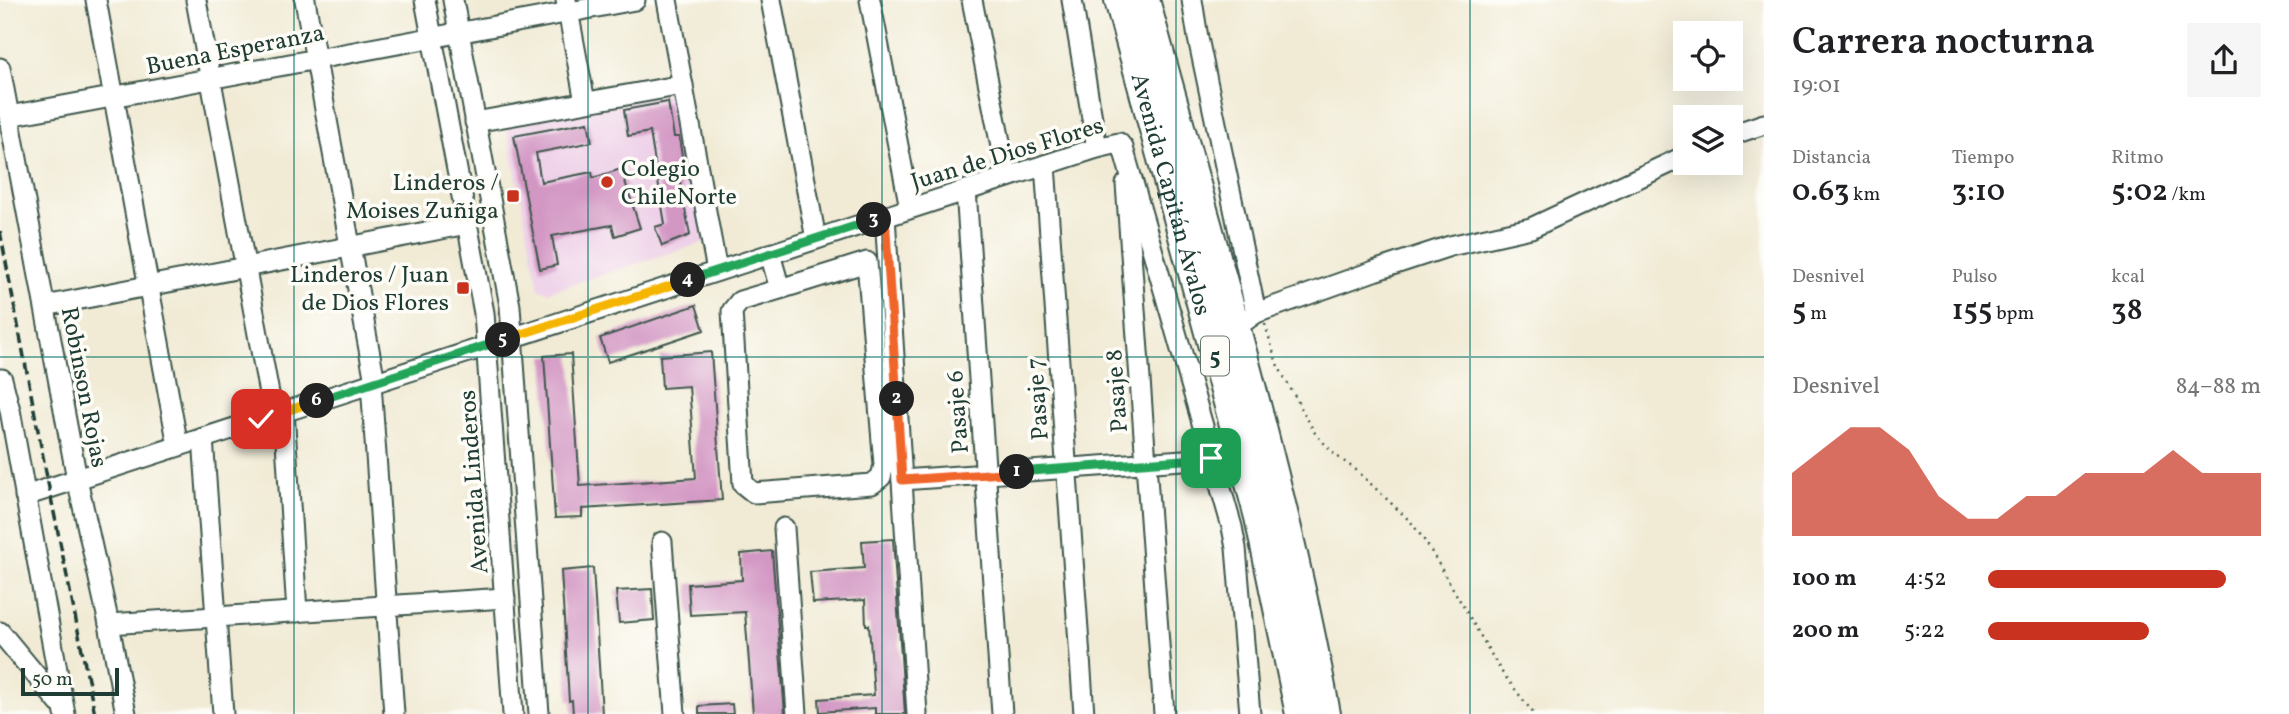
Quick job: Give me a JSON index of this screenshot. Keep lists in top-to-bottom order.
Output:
{
  "streets": {
    "highway": ["Avenida Capitán Ávalos", "5"],
    "street": [
      "Buena Esperanza",
      "Juan de Dios Flores",
      "Robinson Rojas",
      "Pasaje 8",
      "Pasaje 7",
      "Pasaje 6",
      "Avenida Linderos"
    ]
  },
  "crossings": [
    ["Buena Esperanza", "Robinson Rojas"],
    ["Buena Esperanza", "Avenida Linderos"],
    ["Juan de Dios Flores", "Avenida Capitán Ávalos"],
    ["Juan de Dios Flores", "Robinson Rojas"],
    ["Juan de Dios Flores", "Pasaje 8"],
    ["Juan de Dios Flores", "Pasaje 7"],
    ["Juan de Dios Flores", "Pasaje 6"],
    ["Juan de Dios Flores", "Avenida Linderos"],
    ["Avenida Capitán Ávalos", "Pasaje 8"]
  ],
  "places": {
    "other": ["Colegio ChileNorte"],
    "transit": ["Linderos / Moises Zuñiga", "Linderos / Juan de Dios Flores"]
  },
  "scale_bar": "50 m",
  "page": {
    "heading": ["Carrera nocturna", "19:01"],
    "stats": [
      ["Distancia", "0.63 km"],
      ["Tiempo", "3:10"],
      ["Ritmo", "5:02 /km"],
      ["Desnivel", "5 m"],
      ["Pulso", "155 bpm"],
      ["kcal", "38"]
    ],
    "pins": [
      "3",
      "4",
      "5",
      "2",
      "6",
      "1"
    ],
    "chart": ["Desnivel", "84–88 m"],
    "list": [
      {
        "name": "100 m",
        "note": "4:52"
      },
      {
        "name": "200 m",
        "note": "5:22"
      }
    ],
    "scale": "50 m"
  }
}
